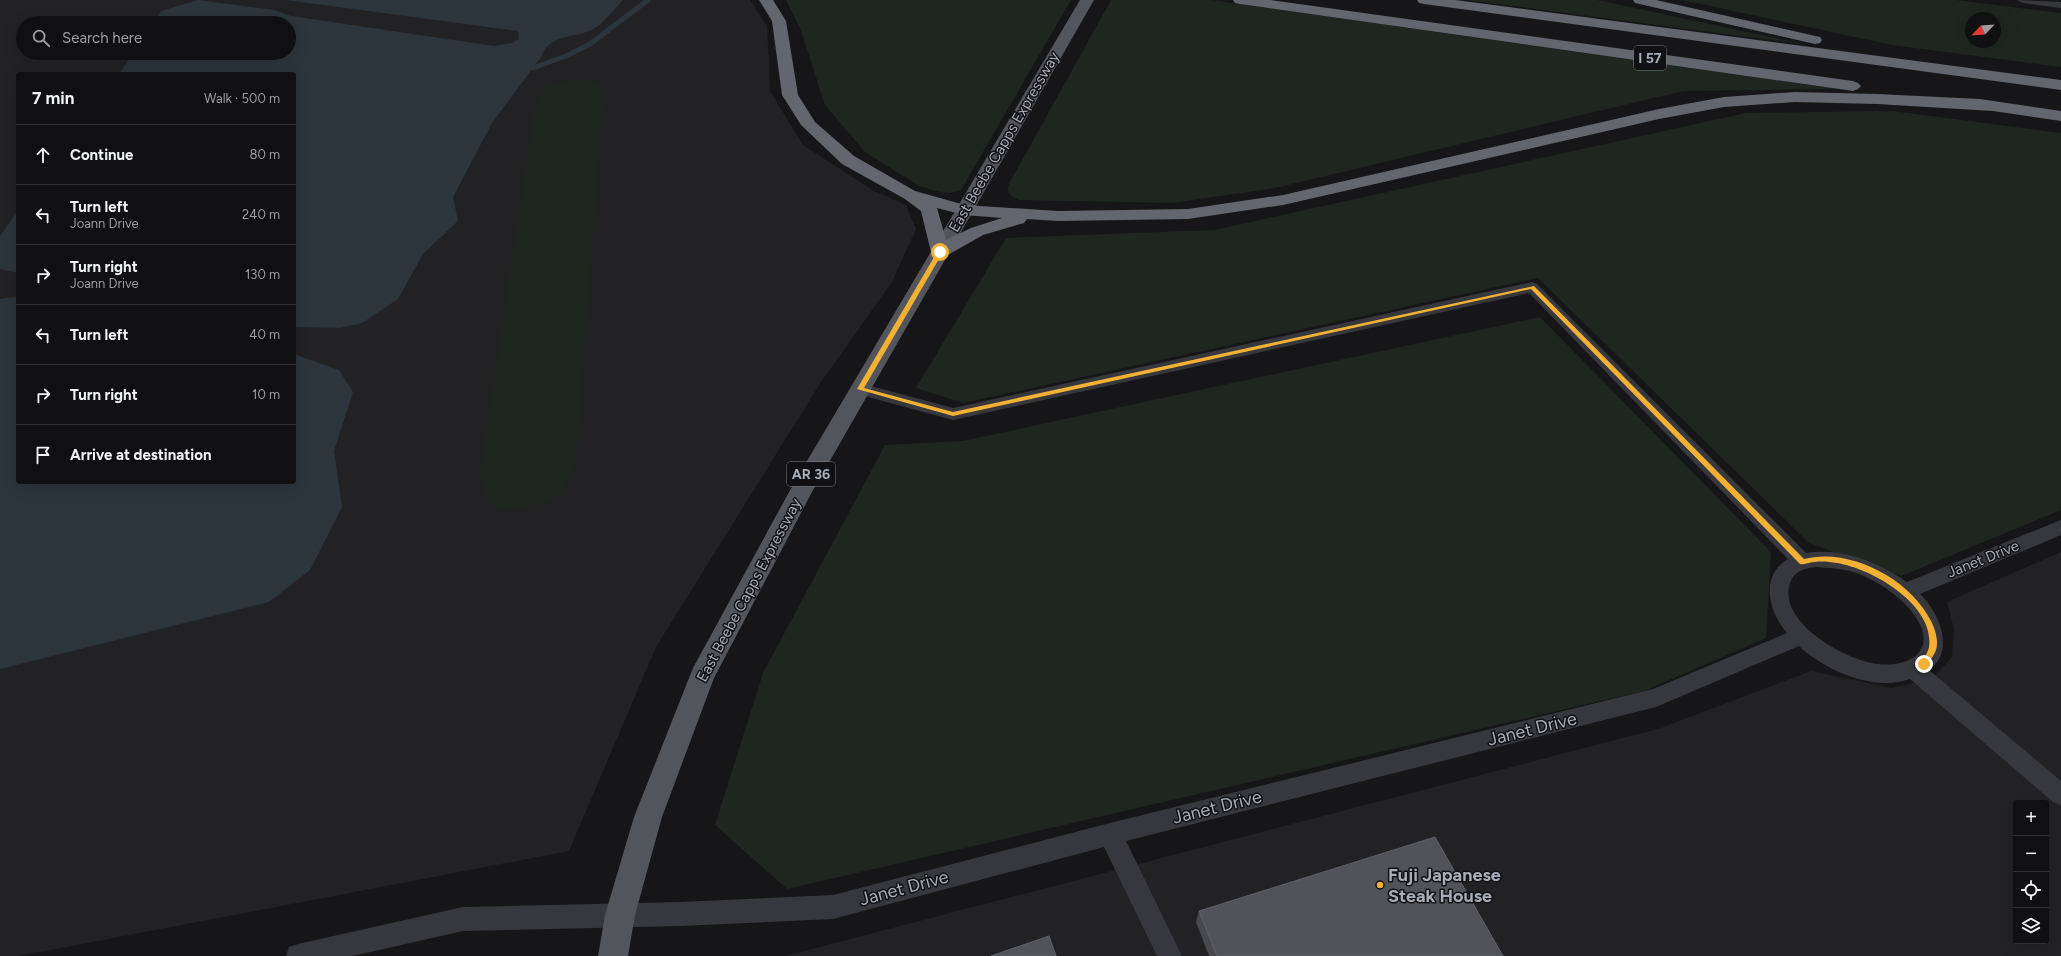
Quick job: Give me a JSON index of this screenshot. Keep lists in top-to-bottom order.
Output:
{
  "streets": {
    "highway": ["I 57"],
    "main road": ["East Beebe Capps Expressway", "AR 36"],
    "street": ["Janet Drive"]
  },
  "crossings": [
    ["East Beebe Capps Expressway", "Janet Drive"]
  ],
  "places": ["Fuji Japanese Steak House"],
  "north": "bottom left",
  "page": {
    "search": "Search here",
    "heading": ["7 min", "Walk · 500 m"],
    "list": [
      ["Continue", "80 m"],
      ["Turn left", "Joann Drive", "240 m"],
      ["Turn right", "Joann Drive", "130 m"],
      ["Turn left", "40 m"],
      ["Turn right", "10 m"],
      "Arrive at destination"
    ],
    "map_buttons": ["+", "−"]
  }
}
